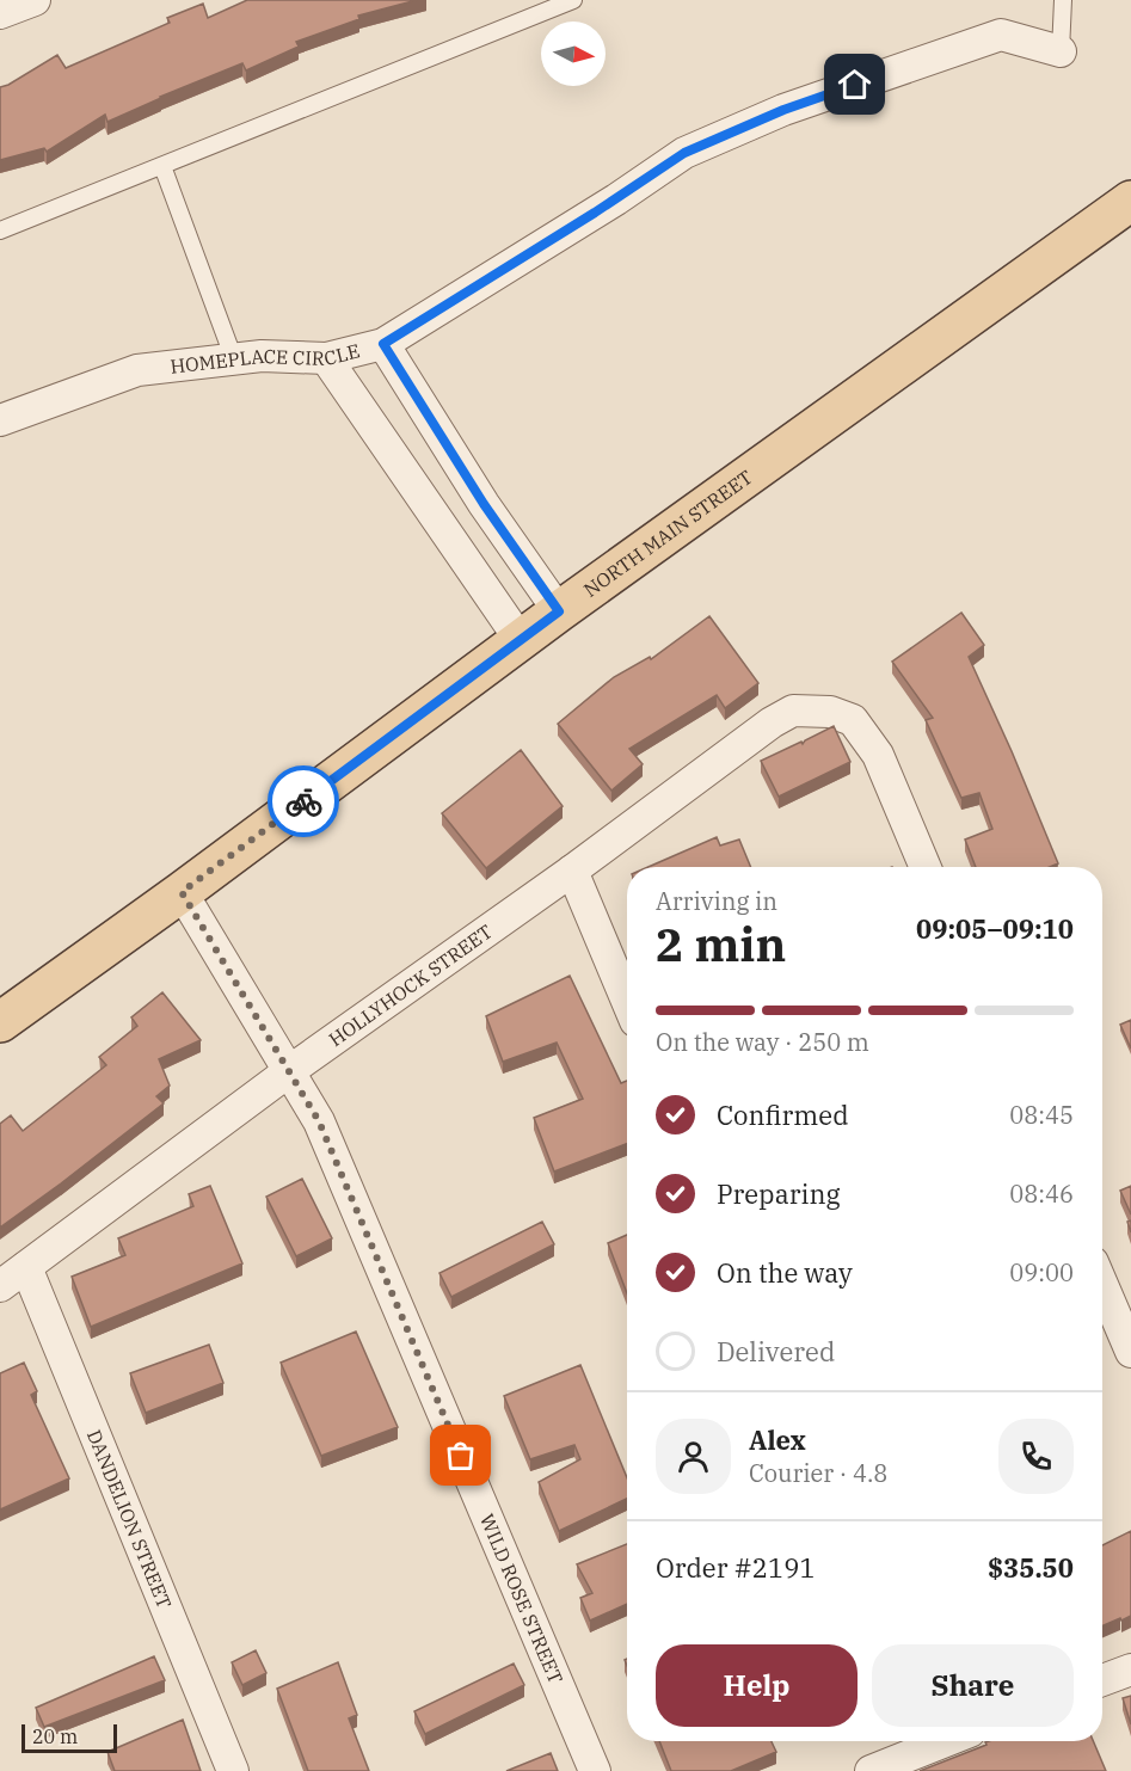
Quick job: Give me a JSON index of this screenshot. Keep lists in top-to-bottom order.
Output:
{
  "streets": {
    "main road": ["NORTH MAIN STREET"],
    "street": [
      "HOMEPLACE CIRCLE",
      "HOLLYHOCK STREET",
      "DANDELION STREET",
      "WILD ROSE STREET"
    ]
  },
  "crossings": [
    ["NORTH MAIN STREET", "WILD ROSE STREET"],
    ["HOLLYHOCK STREET", "DANDELION STREET"],
    ["HOLLYHOCK STREET", "WILD ROSE STREET"]
  ],
  "scale_bar": "20 m",
  "north": "right",
  "page": {
    "heading": ["2 min", "Arriving in", "09:05–09:10"],
    "panel": [
      "Alex",
      "Courier · 4.8",
      "Order #2191",
      "$35.50"
    ],
    "bar": "On the way · 250 m",
    "list": [
      ["Confirmed", "08:45"],
      ["Preparing", "08:46"],
      ["On the way", "09:00"],
      "Delivered"
    ],
    "buttons": ["Help", "Share"],
    "scale": "20 m"
  }
}
